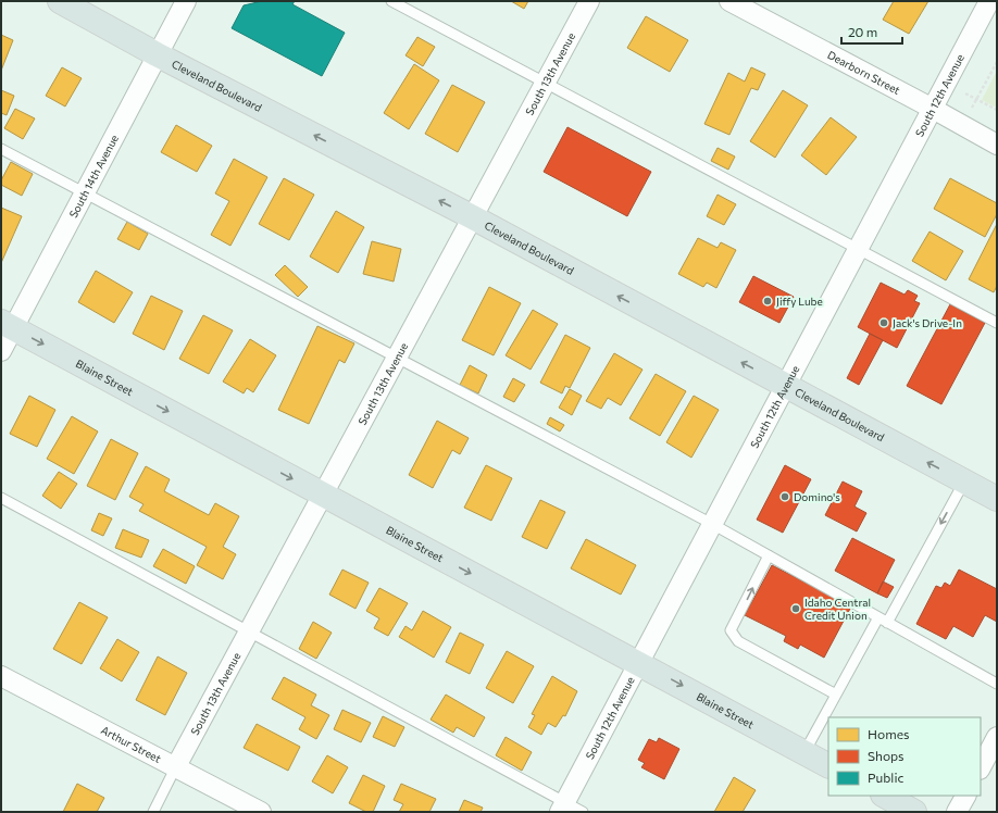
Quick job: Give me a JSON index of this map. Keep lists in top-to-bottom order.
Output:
{
  "streets": {
    "main road": ["Cleveland Boulevard", "Blaine Street"],
    "street": [
      "Dearborn Street",
      "South 13th Avenue",
      "South 12th Avenue",
      "South 14th Avenue",
      "Arthur Street"
    ]
  },
  "crossings": [
    ["Dearborn Street", "South 12th Avenue"],
    ["South 13th Avenue", "Cleveland Boulevard"],
    ["South 13th Avenue", "Blaine Street"],
    ["South 13th Avenue", "Arthur Street"],
    ["Cleveland Boulevard", "South 12th Avenue"],
    ["Cleveland Boulevard", "South 14th Avenue"],
    ["South 12th Avenue", "Blaine Street"],
    ["South 14th Avenue", "Blaine Street"]
  ],
  "one_way": ["Cleveland Boulevard", "Blaine Street"],
  "places": [
    "Jiffy Lube",
    "Jack's Drive-In",
    "Domino's",
    "Idaho Central Credit Union"
  ],
  "legend": ["Homes", "Shops", "Public"],
  "scale_bar": "20 m"
}
